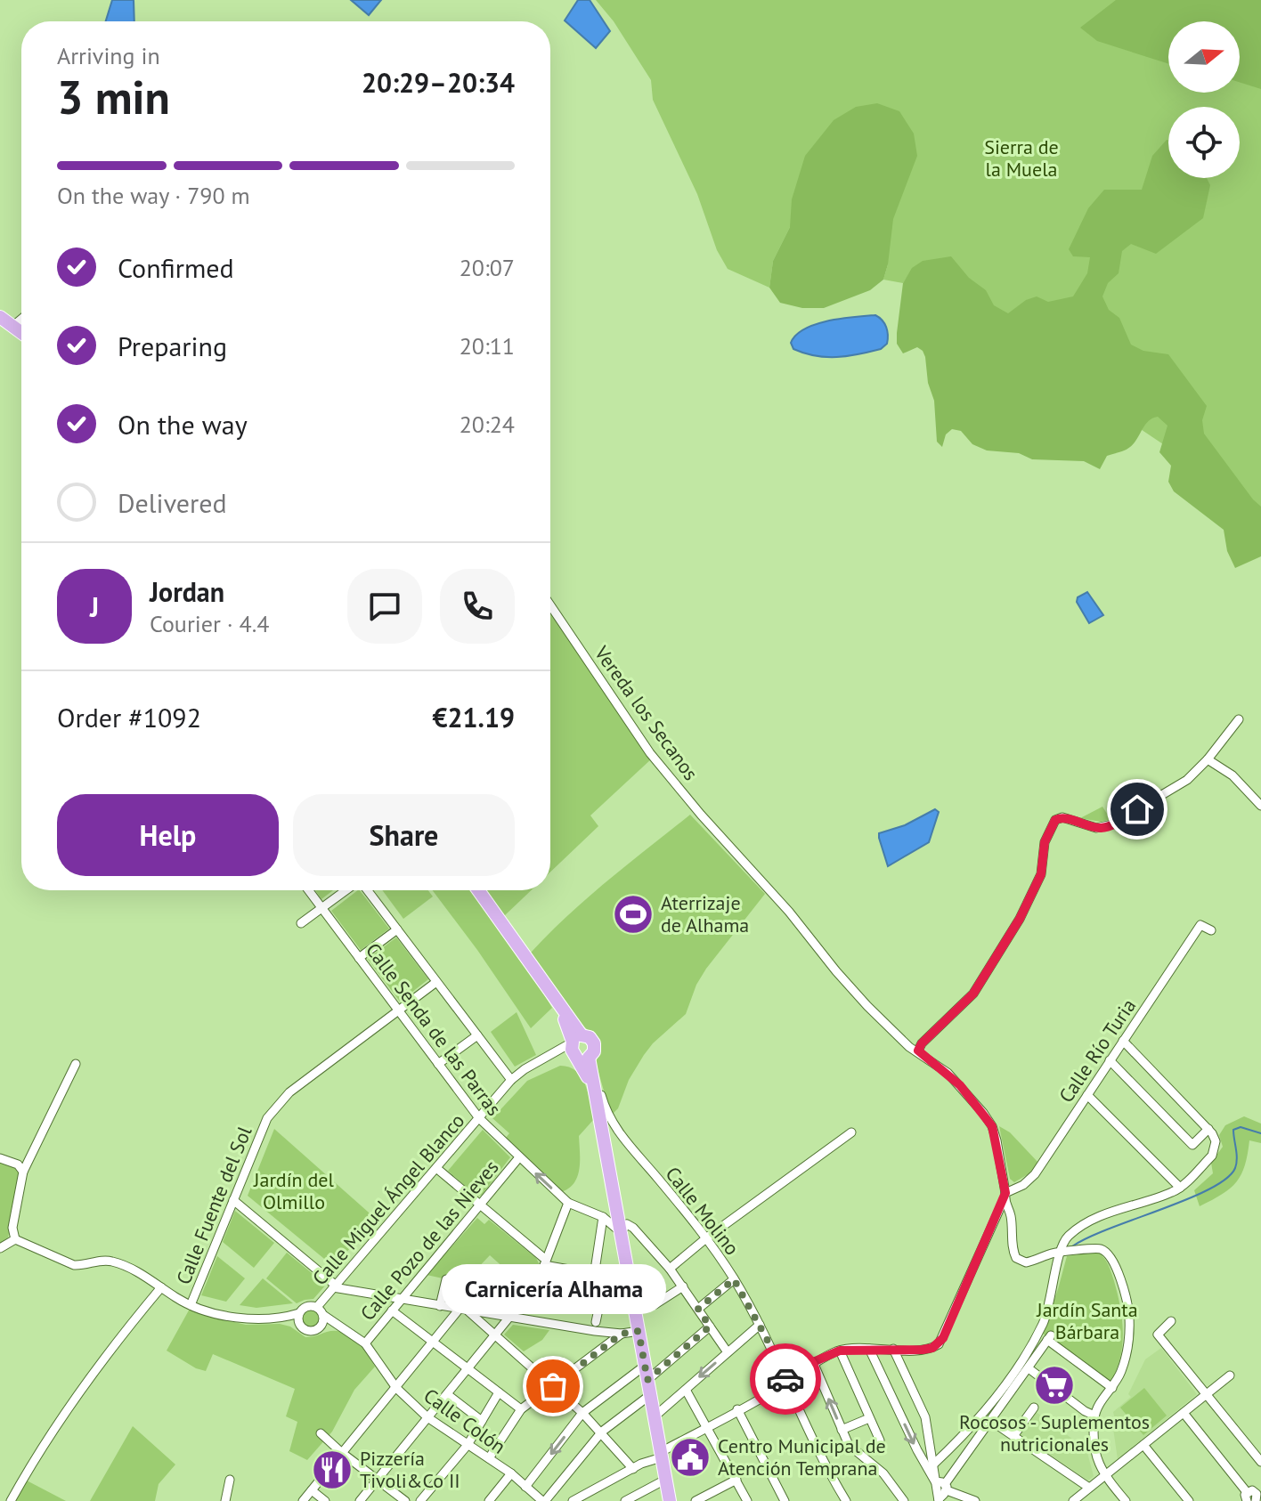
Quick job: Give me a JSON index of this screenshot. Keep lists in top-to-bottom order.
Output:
{
  "streets": {
    "street": [
      "Vereda los Secanos",
      "Calle Senda de las Parras",
      "Calle Río Turia",
      "Calle Miguel Ángel Blanco",
      "Calle Fuente del Sol",
      "Calle Molino",
      "Calle Pozo de las Nieves",
      "Calle Colón"
    ]
  },
  "crossings": [
    ["Vereda los Secanos", "Calle Río Turia"],
    ["Calle Senda de las Parras", "Calle Miguel Ángel Blanco"],
    ["Calle Senda de las Parras", "Calle Fuente del Sol"],
    ["Calle Senda de las Parras", "Calle Pozo de las Nieves"],
    ["Calle Miguel Ángel Blanco", "Calle Molino"],
    ["Calle Miguel Ángel Blanco", "Calle Colón"],
    ["Calle Pozo de las Nieves", "Calle Colón"]
  ],
  "parks": ["Sierra de la Muela", "Jardín del Olmillo", "Jardín Santa Bárbara"],
  "places": {
    "sports": ["Aterrizaje de Alhama"],
    "supermarket": ["Rocosos - Suplementos nutricionales"],
    "other": ["Carnicería Alhama"],
    "public building": ["Centro Municipal de Atención Temprana"],
    "restaurant": ["Pizzería Tivoli&Co II"]
  },
  "north": "right",
  "page": {
    "heading": ["3 min", "Arriving in", "20:29–20:34"],
    "panel": [
      "Jordan",
      "Courier · 4.4",
      "Order #1092",
      "€21.19"
    ],
    "bar": "On the way · 790 m",
    "list": [
      ["Confirmed", "20:07"],
      ["Preparing", "20:11"],
      ["On the way", "20:24"],
      "Delivered"
    ],
    "round": "J",
    "buttons": ["Help", "Share"],
    "bubble": "Carnicería Alhama"
  }
}
